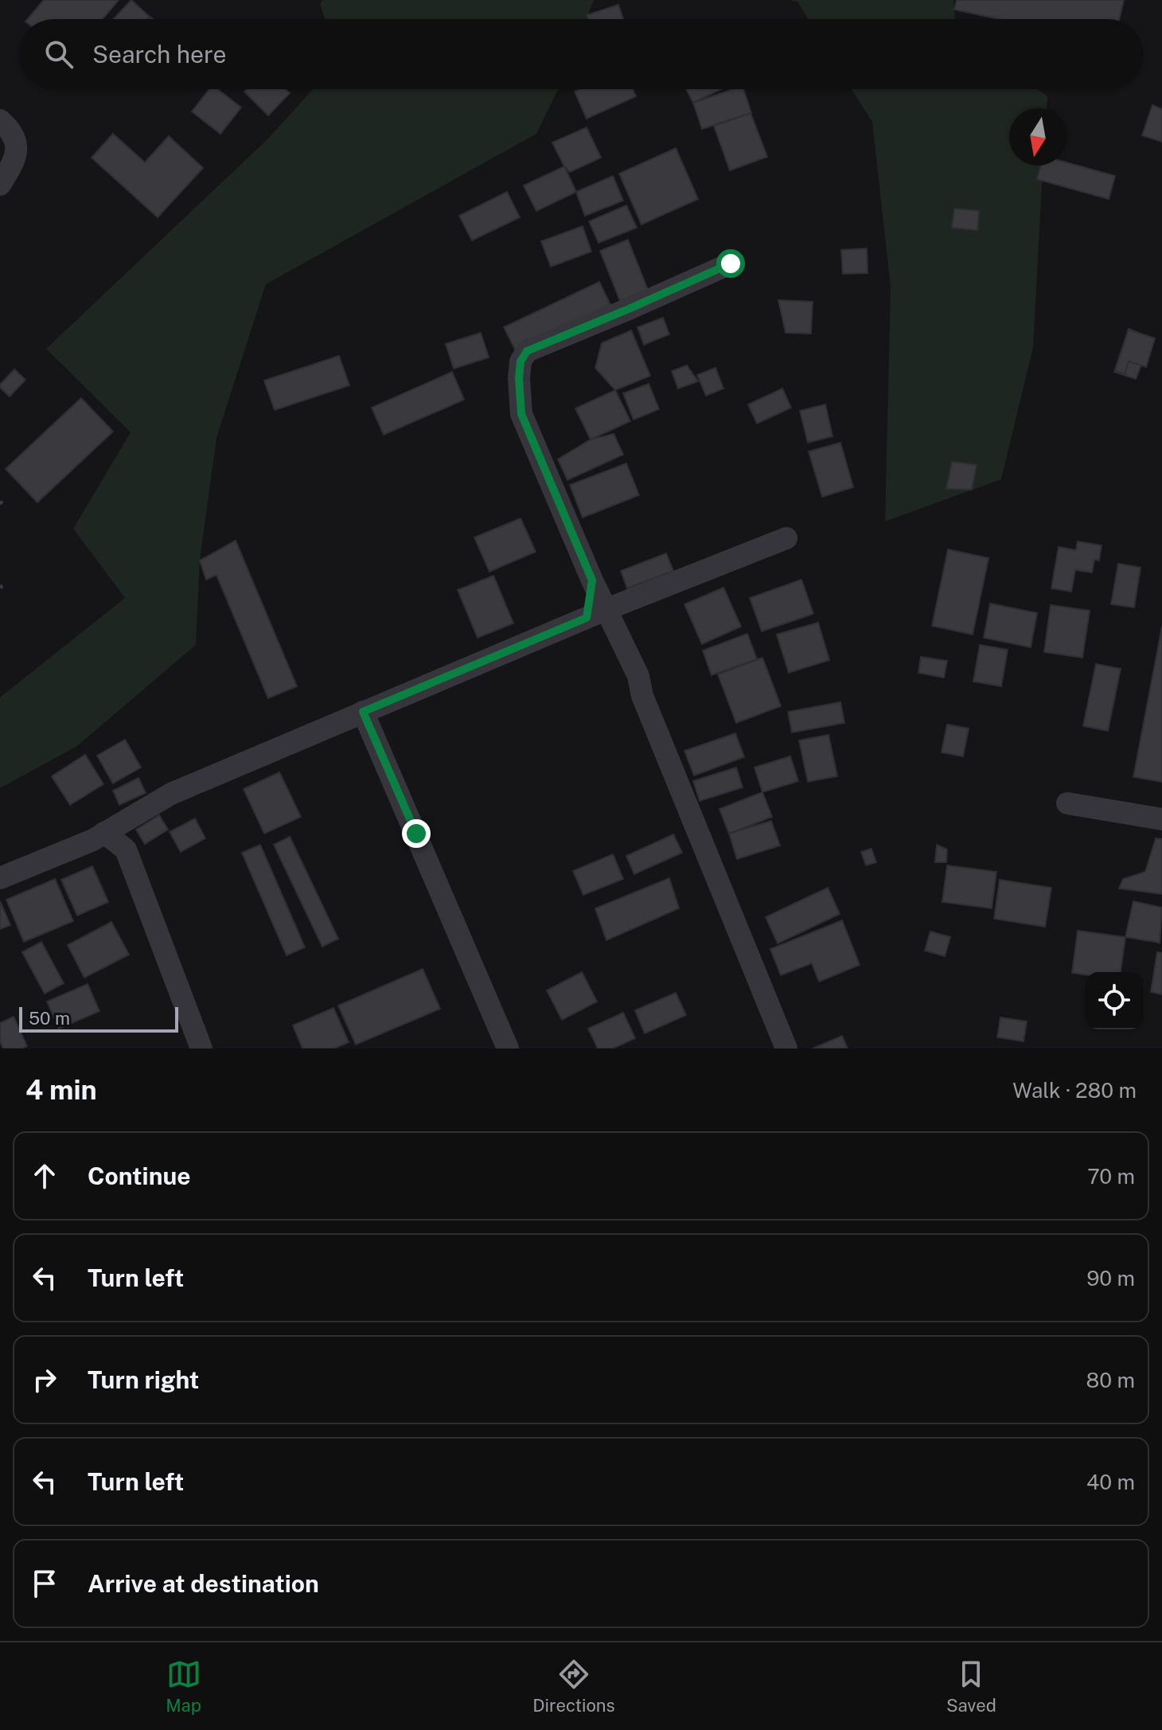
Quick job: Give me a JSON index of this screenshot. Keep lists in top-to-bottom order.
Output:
{
  "scale_bar": "50 m",
  "north": "bottom",
  "page": {
    "search": "Search here",
    "scale": "50 m",
    "heading": ["4 min", "Walk · 280 m"],
    "list": [
      ["Continue", "70 m"],
      ["Turn left", "90 m"],
      ["Turn right", "80 m"],
      ["Turn left", "40 m"],
      "Arrive at destination"
    ],
    "nav": ["Map", "Directions", "Saved"]
  }
}
